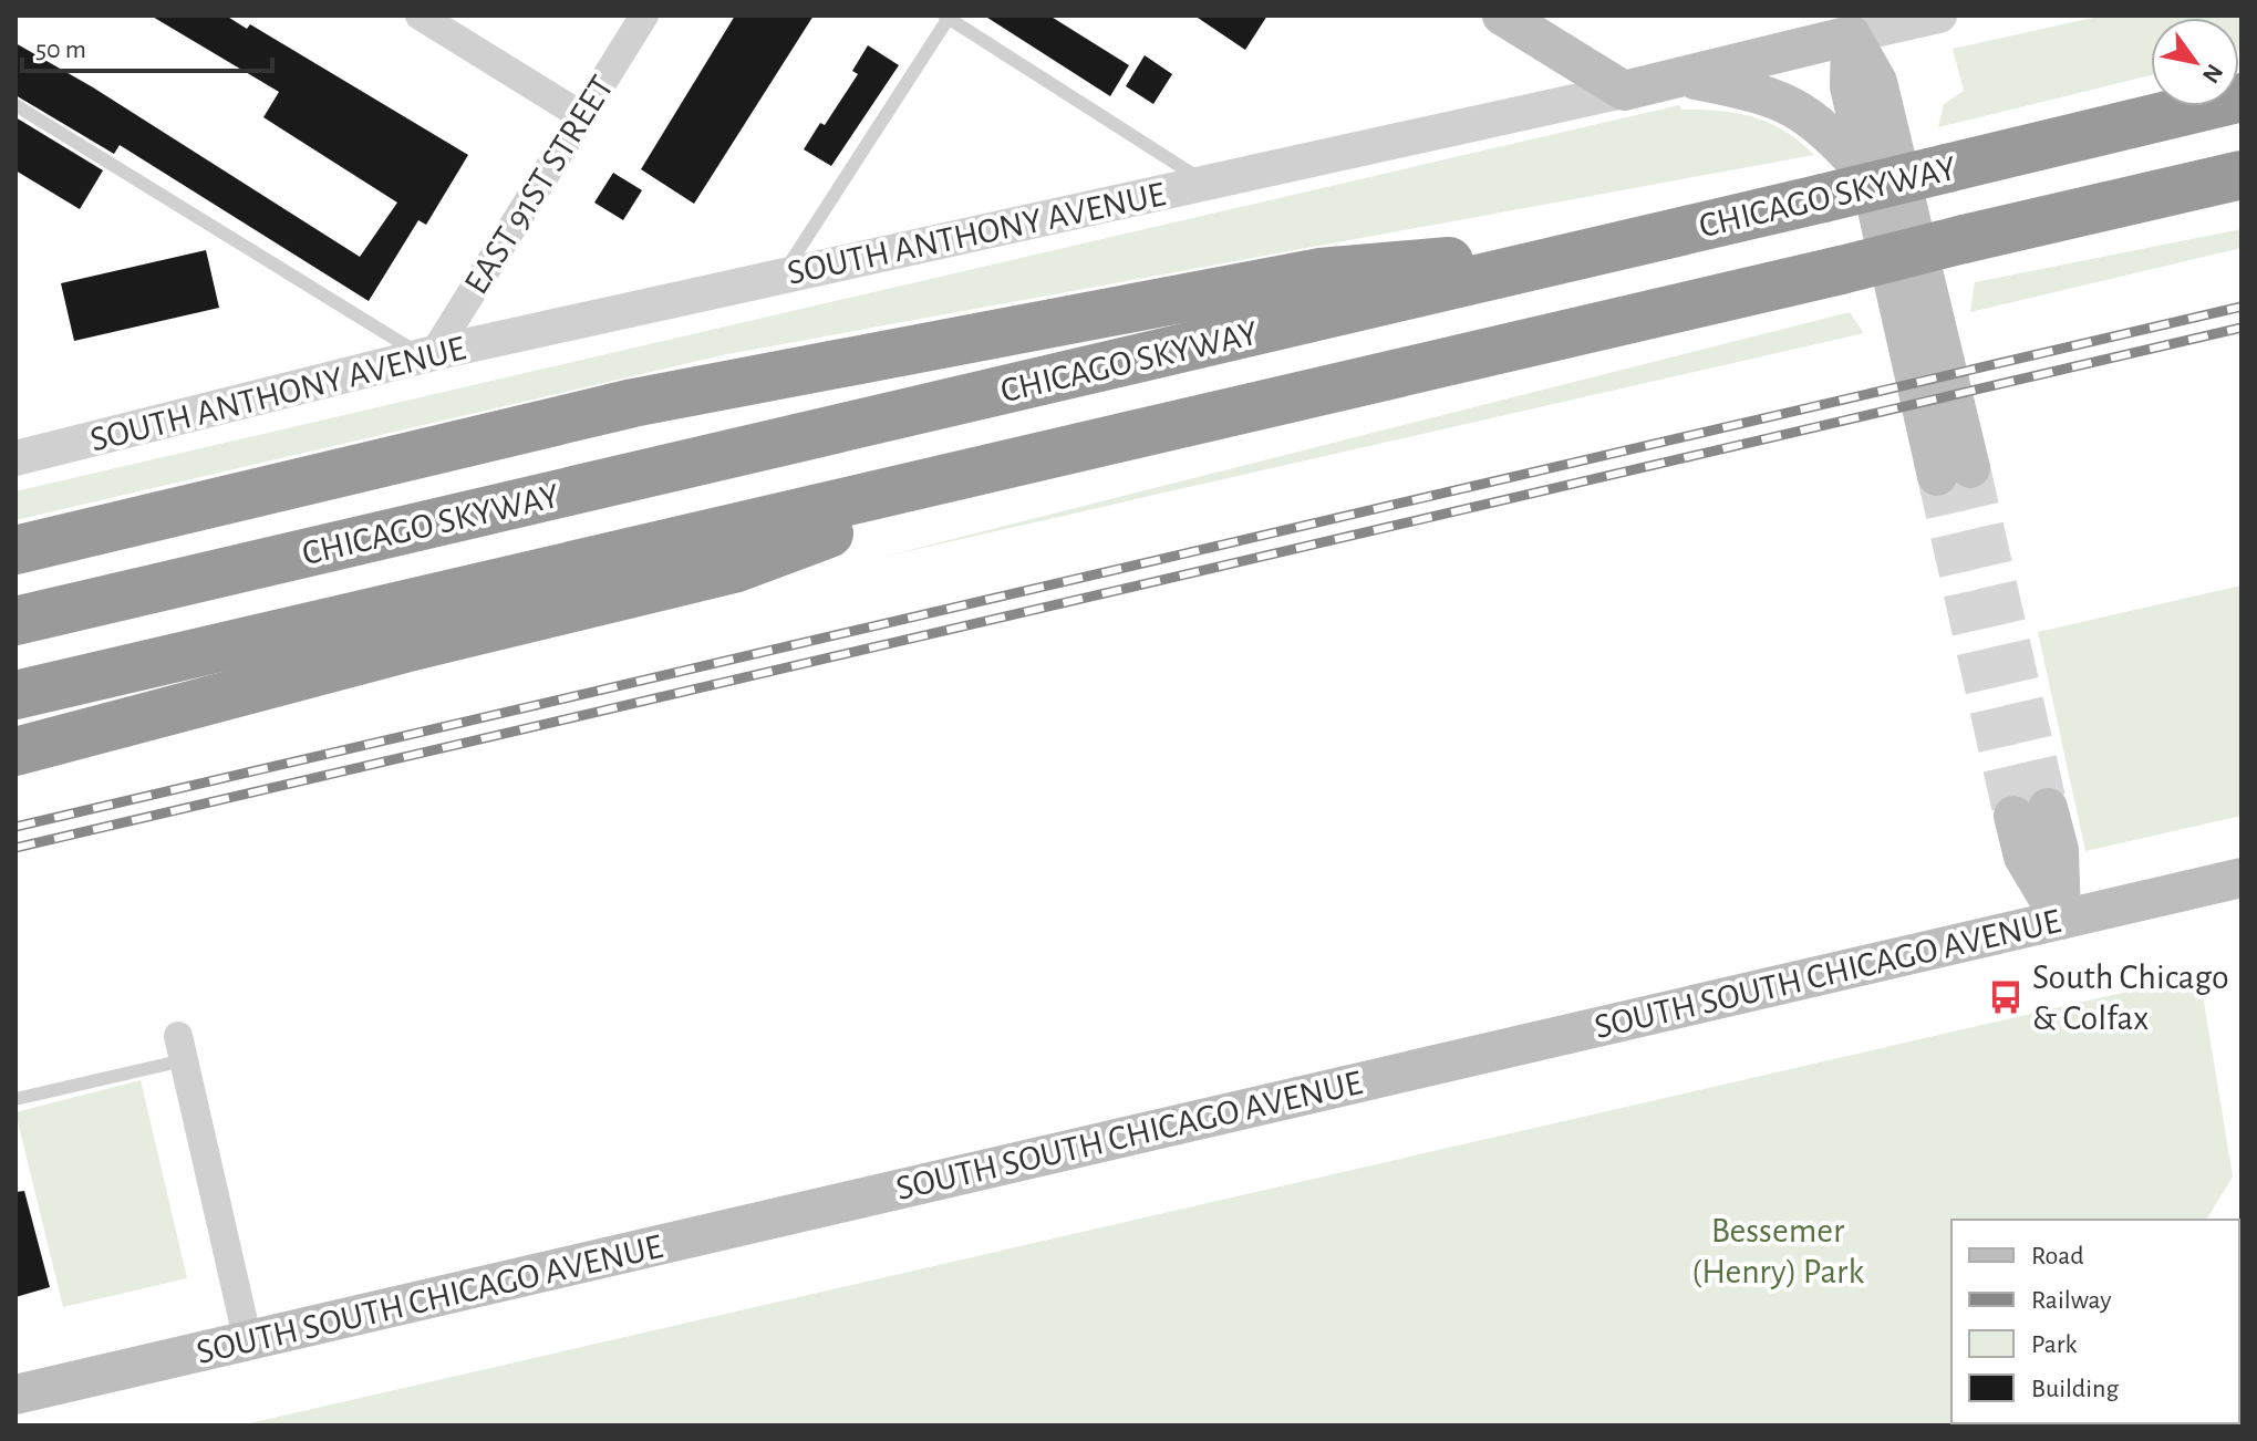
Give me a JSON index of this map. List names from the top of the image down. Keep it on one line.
{"streets":{"highway":["CHICAGO SKYWAY"],"main road":["SOUTH ANTHONY AVENUE","SOUTH SOUTH CHICAGO AVENUE"],"street":["EAST 91ST STREET"]},"crossings":[["EAST 91ST STREET","SOUTH ANTHONY AVENUE"]],"parks":["Bessemer (Henry) Park"],"places":{"bus stop":["South Chicago & Colfax"]},"legend":["Road","Railway","Park","Building"],"scale_bar":"50 m","north":"bottom right"}
